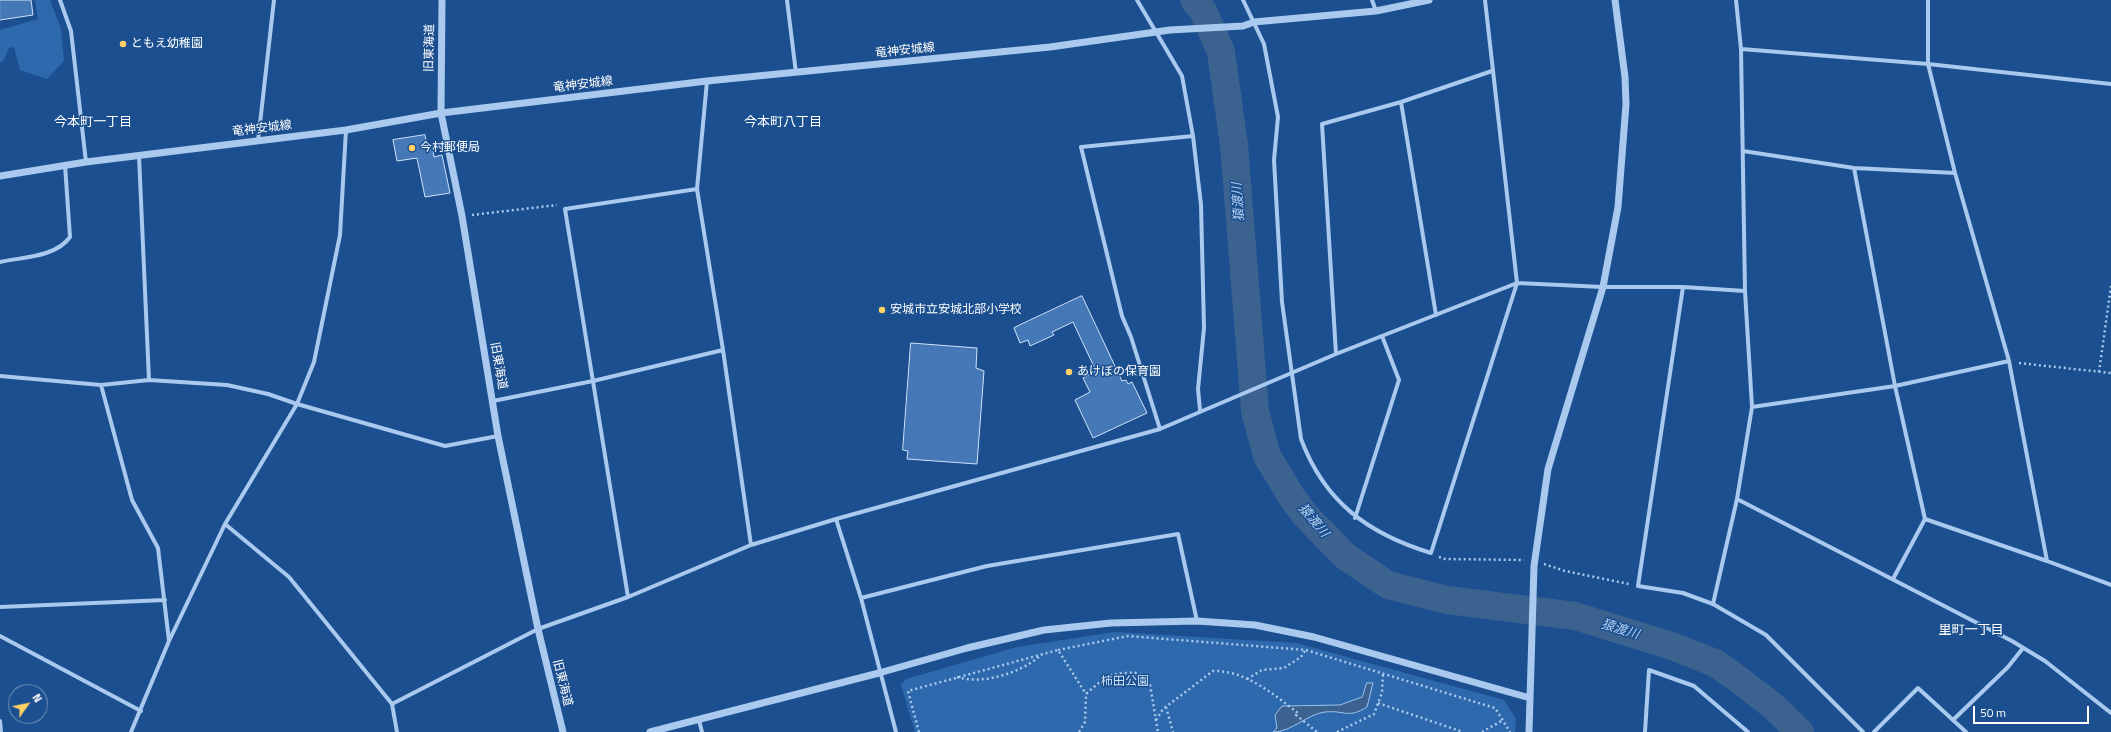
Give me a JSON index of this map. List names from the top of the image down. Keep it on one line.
{"streets":{"street":["旧東海道","竜神安城線"]},"crossings":[["旧東海道","竜神安城線"]],"districts":["今本町一丁目","今本町八丁目","里町一丁目"],"water":["猿渡川"],"parks":["柿田公園"],"places":["ともえ幼稚園","今村郵便局","安城市立安城北部小学校","あけぼの保育園"],"scale_bar":"50 m","north":"top right"}
